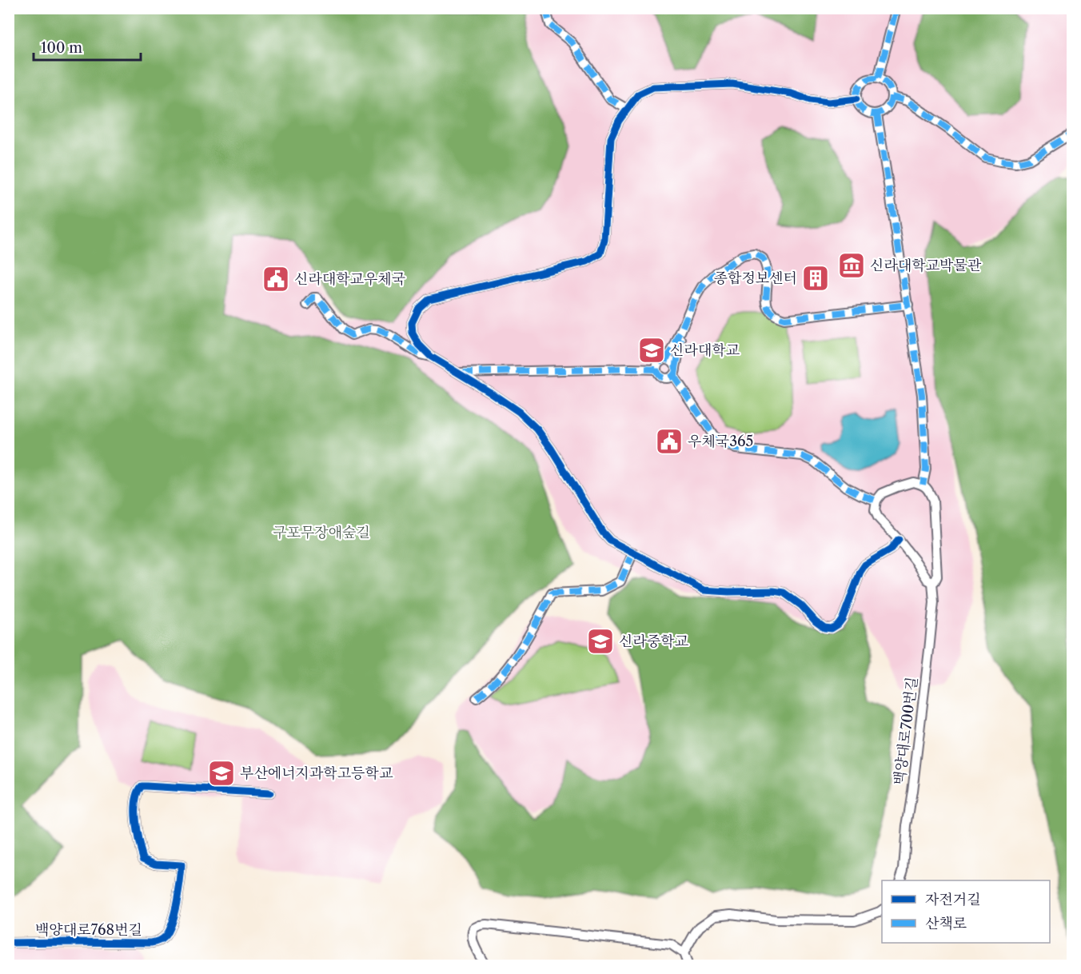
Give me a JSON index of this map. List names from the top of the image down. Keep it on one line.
{"streets":{"street":["백양대로700번길","백양대로768번길"]},"parks":["구포무장애숲길"],"places":{"museum":["신라대학교박물관"],"building":["종합정보센터"],"public building":["신라대학교우체국","우체국365"],"school or university":["신라대학교","신라중학교","부산에너지과학고등학교"]},"legend":["자전거길","산책로"],"scale_bar":"100 m"}
